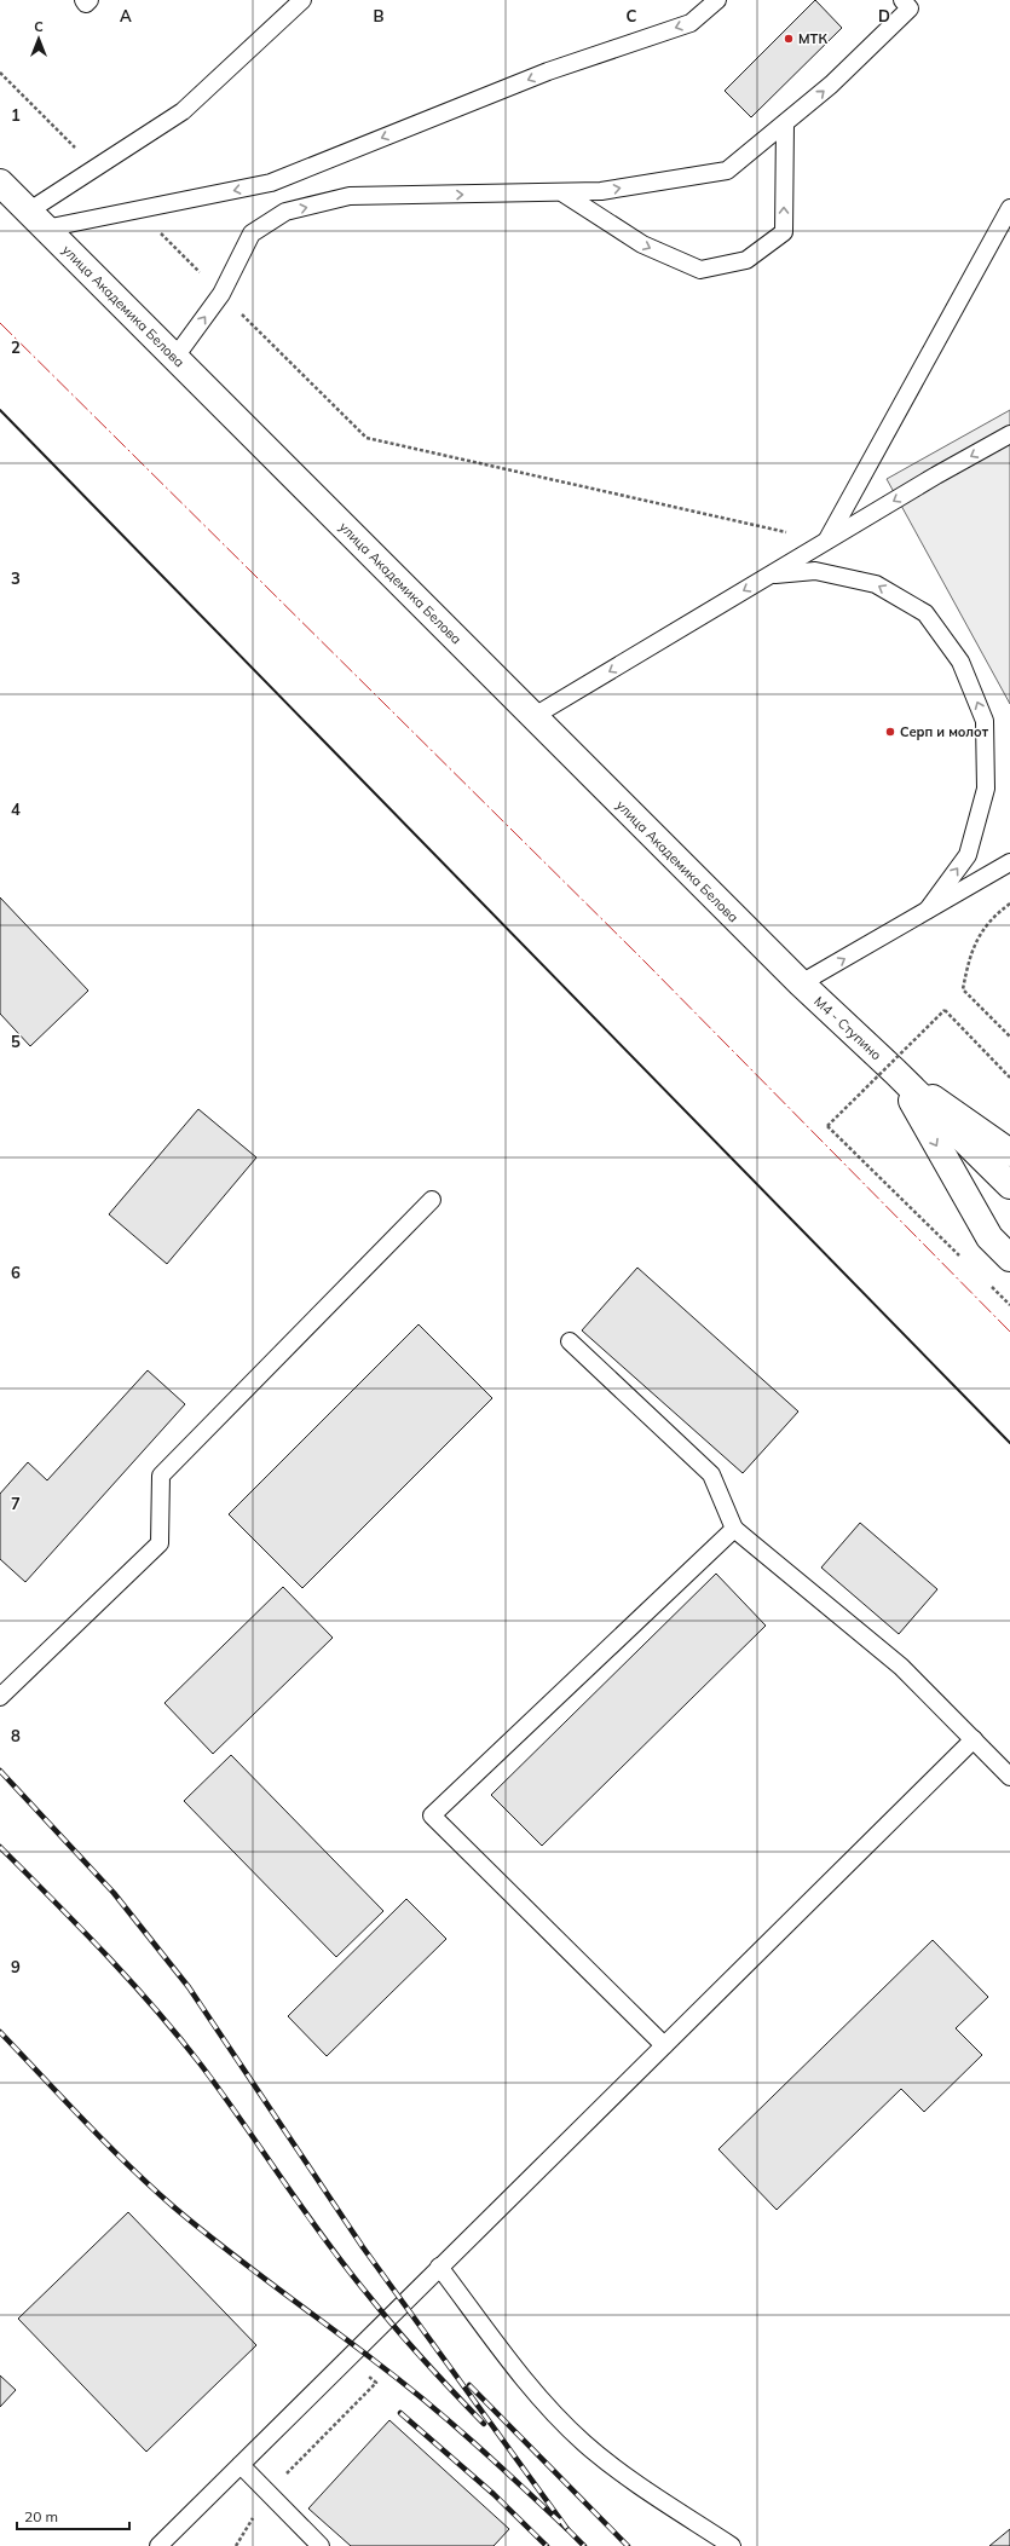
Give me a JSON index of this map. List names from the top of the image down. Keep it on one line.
{"streets":{"main road":["улица Академика Белова","М4 - Ступино"]},"crossings":[["улица Академика Белова","М4 - Ступино"]],"places":["МТК","Серп и молот"],"scale_bar":"20 m","north":"top","grid":{"columns":["A","B","C","D"],"rows":["1","2","3","4","5","6","7","8","9"]}}
